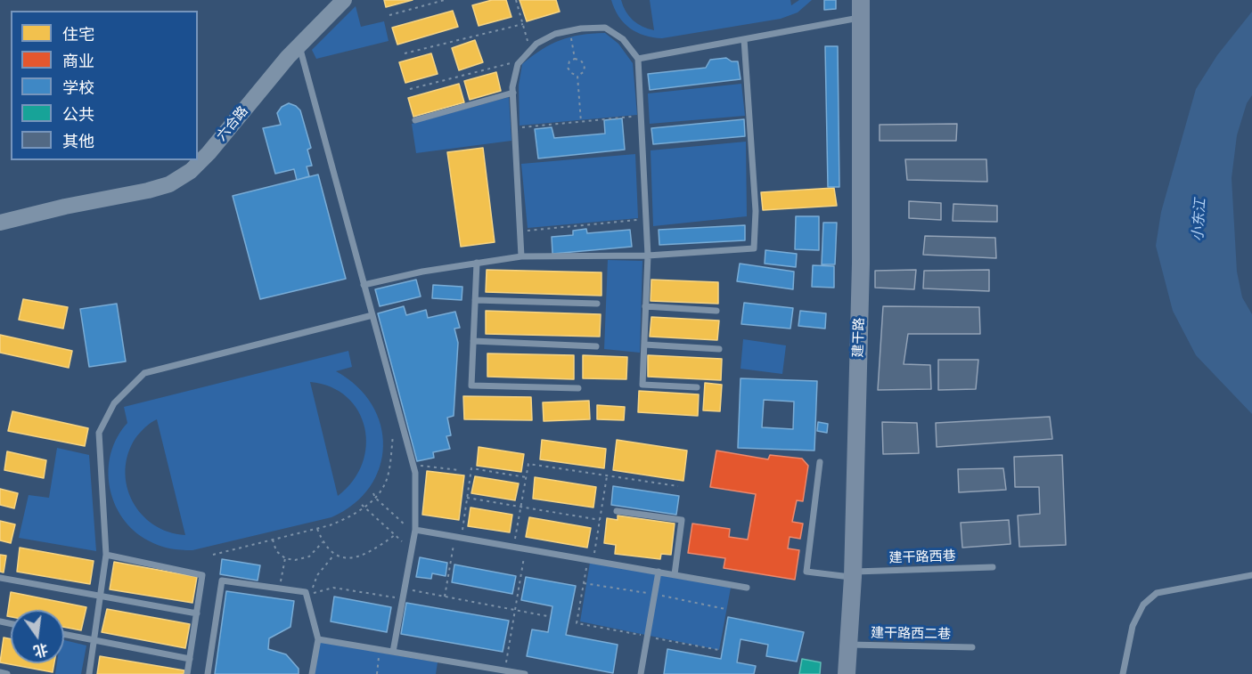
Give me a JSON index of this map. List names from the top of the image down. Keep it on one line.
{"streets":{"main road":["建干路"],"street":["六合路"],"lane":["建干路西巷","建干路西二巷"]},"crossings":[["建干路","建干路西巷"],["建干路","建干路西二巷"]],"water":["小东江"],"legend":["住宅","商业","学校","公共","其他"],"north":"bottom"}
